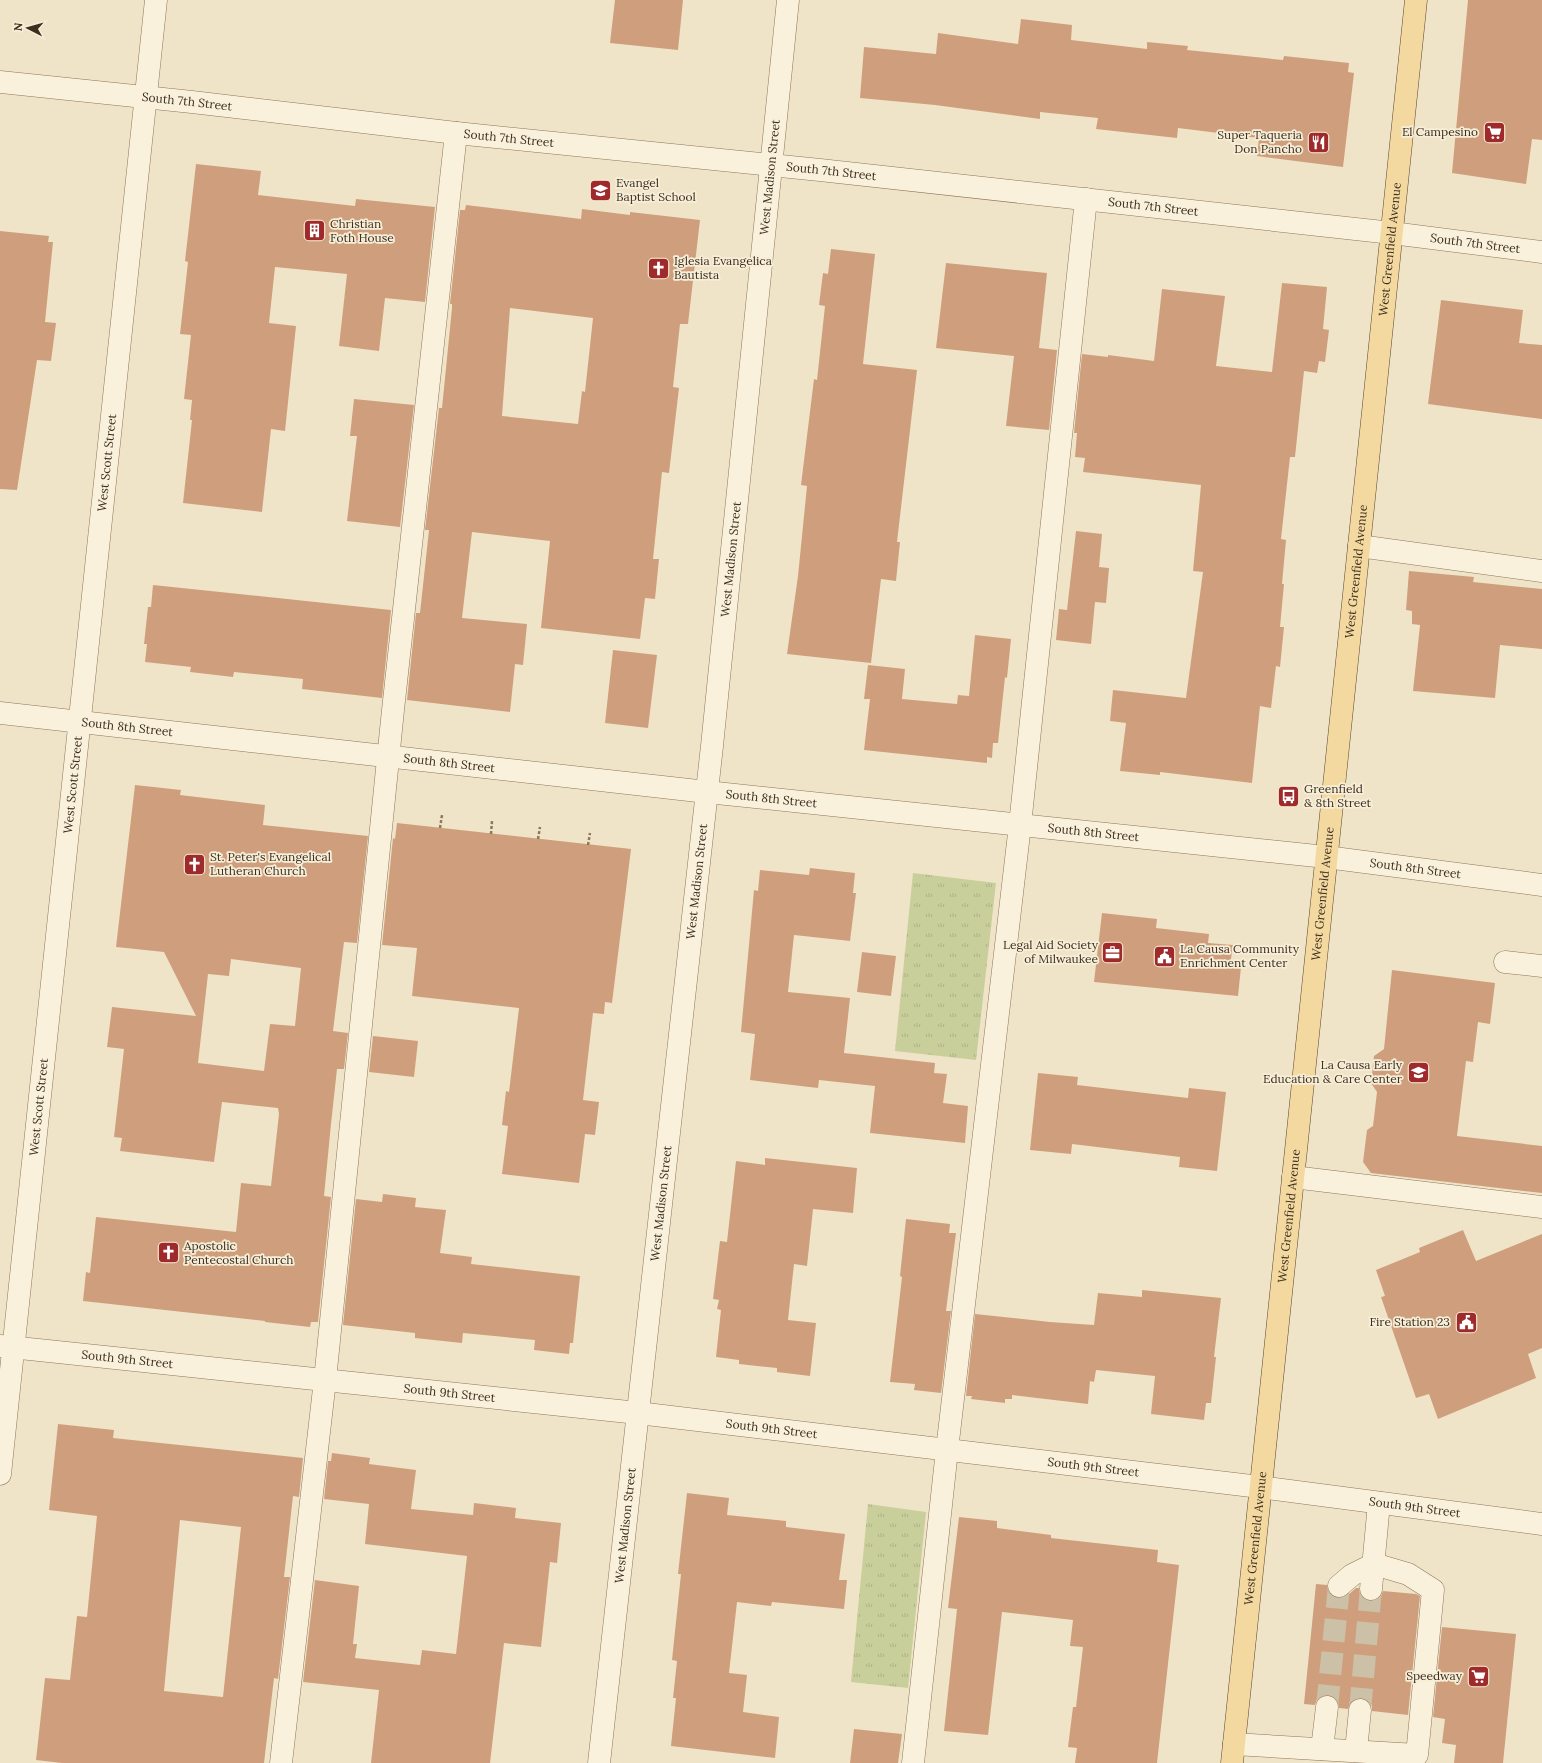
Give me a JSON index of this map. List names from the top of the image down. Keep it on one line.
{"streets":{"main road":["West Greenfield Avenue"],"street":["South 7th Street","West Madison Street","West Scott Street","South 8th Street","South 9th Street"]},"crossings":[["South 7th Street","West Madison Street"],["South 7th Street","West Greenfield Avenue"],["South 7th Street","West Scott Street"],["West Madison Street","South 8th Street"],["West Madison Street","South 9th Street"],["West Greenfield Avenue","South 8th Street"],["West Greenfield Avenue","South 9th Street"],["West Scott Street","South 8th Street"],["West Scott Street","South 9th Street"]],"places":{"supermarket":["El Campesino","Speedway"],"restaurant":["Super Taqueria Don Pancho"],"school or university":["Evangel Baptist School","La Causa Early Education & Care Center"],"building":["Christian Foth House"],"church":["Iglesia Evangelica Bautista","St. Peter's Evangelical Lutheran Church","Apostolic Pentecostal Church"],"bus stop":["Greenfield & 8th Street"],"office":["Legal Aid Society of Milwaukee"],"public building":["La Causa Community Enrichment Center","Fire Station 23"]},"north":"left"}
